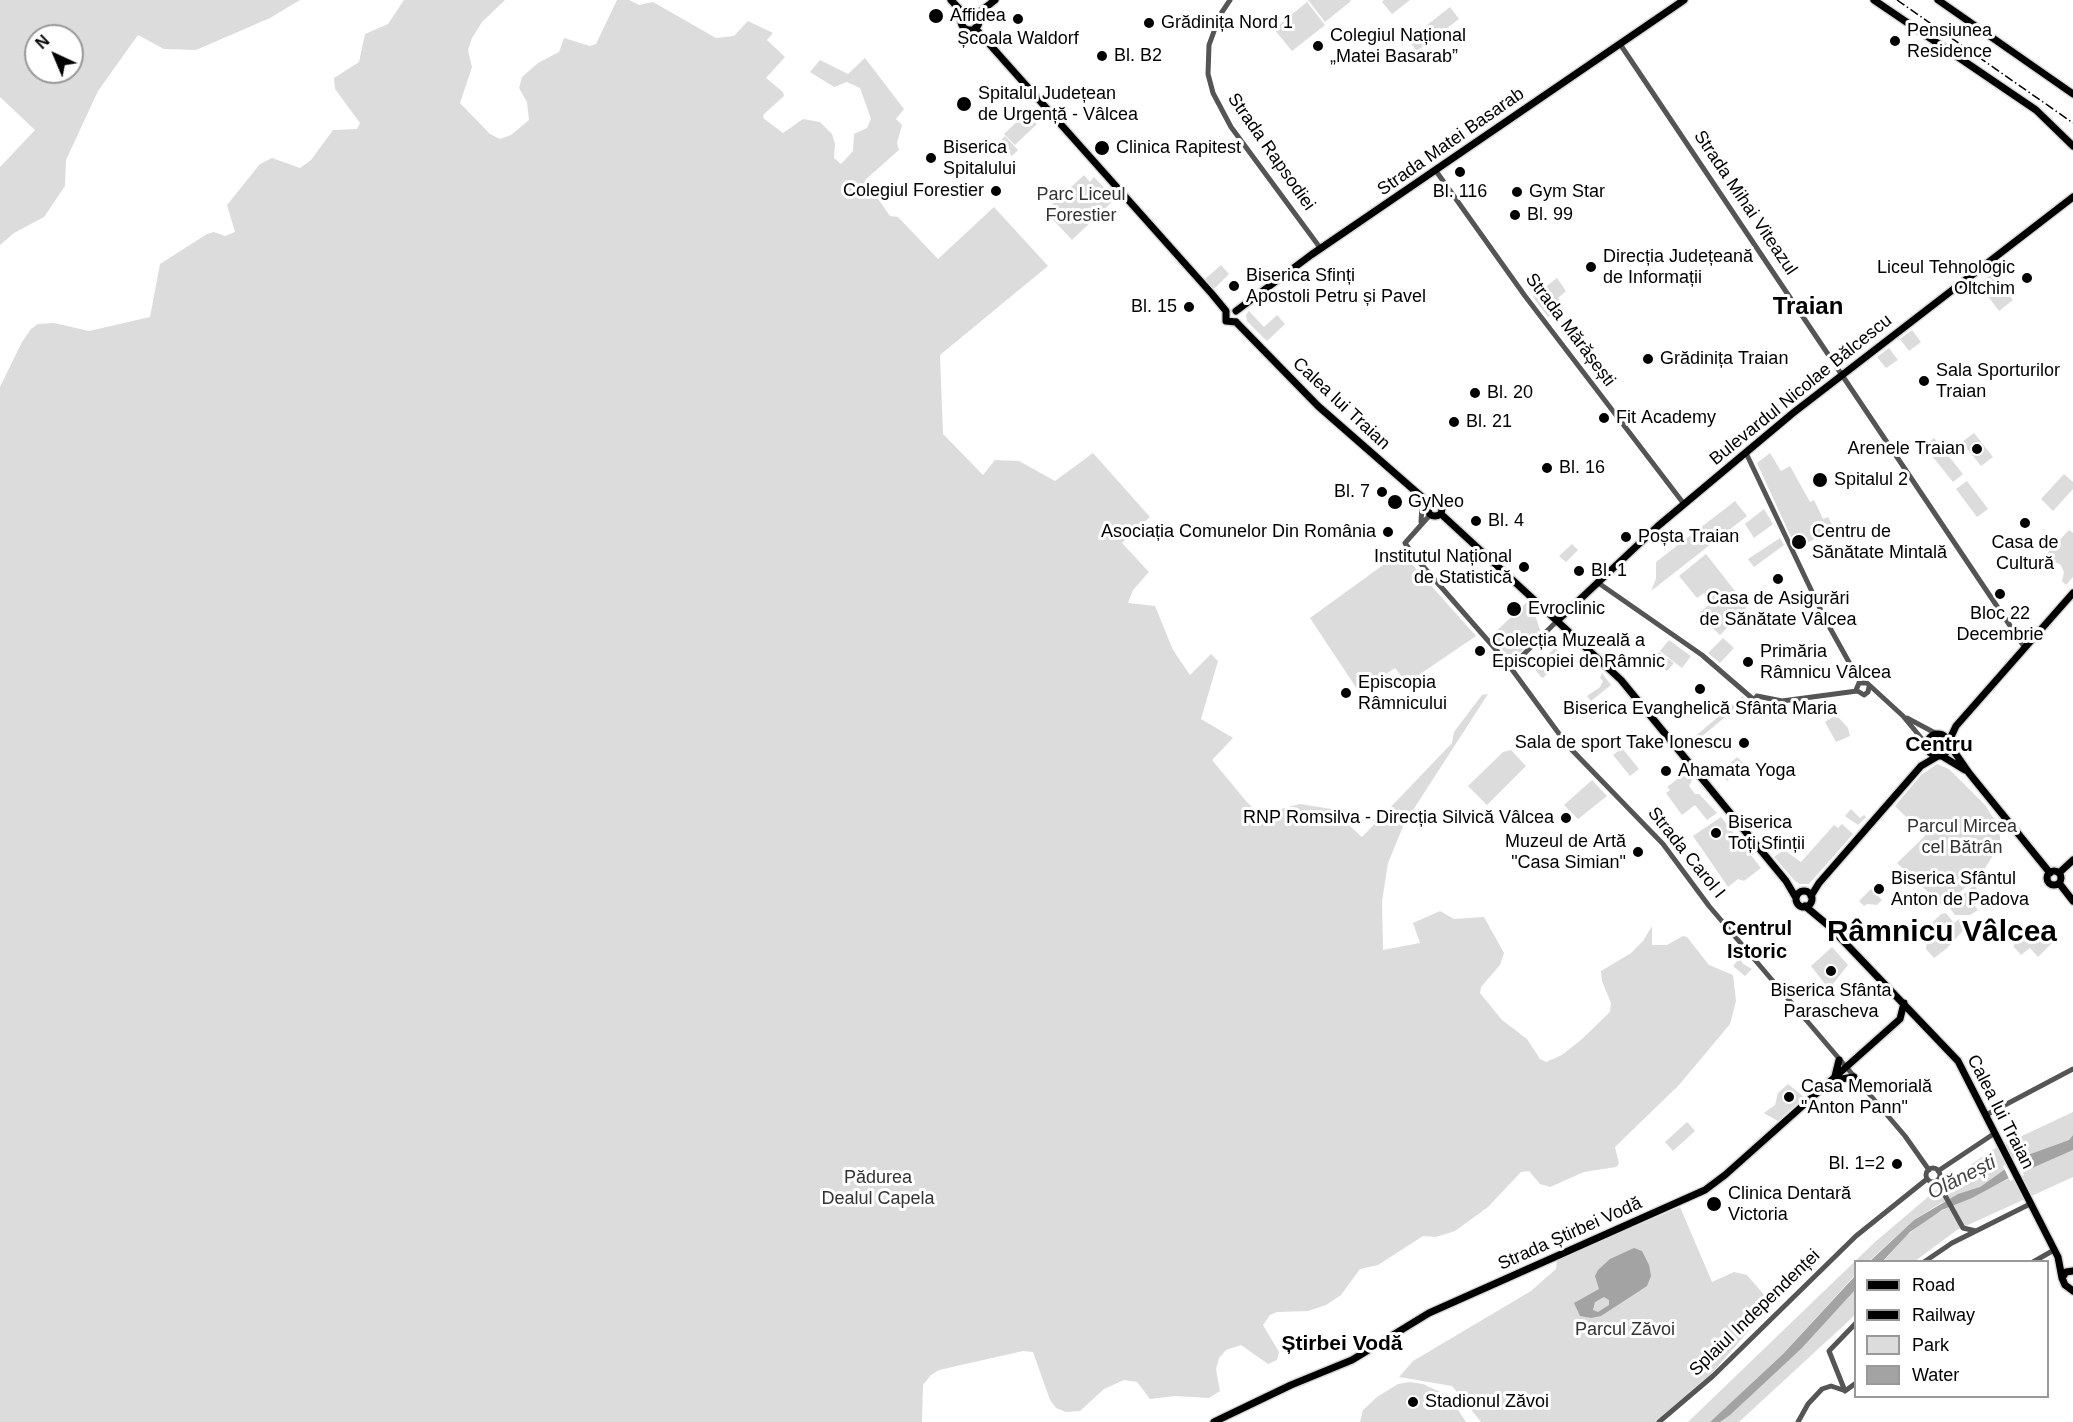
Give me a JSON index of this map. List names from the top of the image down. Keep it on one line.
{"streets":{"main road":["Strada Matei Basarab","Bulevardul Nicolae Bălcescu","Calea lui Traian","Strada Știrbei Vodă"],"street":["Strada Rapsodiei","Strada Mihai Viteazul","Strada Mărășești","Strada Carol I","Splaiul Independenței"]},"crossings":[["Strada Matei Basarab","Strada Rapsodiei"],["Strada Matei Basarab","Strada Mihai Viteazul"],["Strada Matei Basarab","Strada Mărășești"],["Strada Mihai Viteazul","Bulevardul Nicolae Bălcescu"],["Strada Mărășești","Bulevardul Nicolae Bălcescu"],["Bulevardul Nicolae Bălcescu","Calea lui Traian"],["Strada Carol I","Strada Știrbei Vodă"]],"districts":["Traian","Centru","Centrul Istoric","Râmnicu Vâlcea","Știrbei Vodă"],"water":["Olănești"],"parks":["Parc Liceul Forestier","Parcul Mircea cel Bătrân","Pădurea Dealul Capela","Parcul Zăvoi"],"places":["Affidea","Școala Waldorf","Grădinița Nord 1","Pensiunea Residence","Colegiul Național „Matei Basarab”","Bl. B2","Spitalul Județean de Urgență - Vâlcea","Clinica Rapitest","Biserica Spitalului","Bl. 116","Colegiul Forestier","Gym Star","Bl. 99","Direcția Județeană de Informații","Liceul Tehnologic Oltchim","Biserica Sfinți Apostoli Petru și Pavel","Bl. 15","Grădinița Traian","Sala Sporturilor Traian","Bl. 20","Fit Academy","Bl. 21","Arenele Traian","Bl. 16","Spitalul 2","Bl. 7","GyNeo","Bl. 4","Casa de Cultură","Asociația Comunelor Din România","Poșta Traian","Centru de Sănătate Mintală","Institutul Național de Statistică","Bl. 1","Casa de Asigurări de Sănătate Vâlcea","Bloc 22 Decembrie","Evroclinic","Colecția Muzeală a Episcopiei de Râmnic","Primăria Râmnicu Vâlcea","Biserica Evanghelică Sfânta Maria","Episcopia Râmnicului","Sala de sport Take Ionescu","Ahamata Yoga","RNP Romsilva - Direcția Silvică Vâlcea","Biserica Toți Sfinții","Muzeul de Artă \"Casa Simian\"","Biserica Sfântul Anton de Padova","Biserica Sfânta Parascheva","Casa Memorială \"Anton Pann\"","Bl. 1=2","Clinica Dentară Victoria","Stadionul Zăvoi"],"legend":["Road","Railway","Park","Water"],"north":"top left"}
